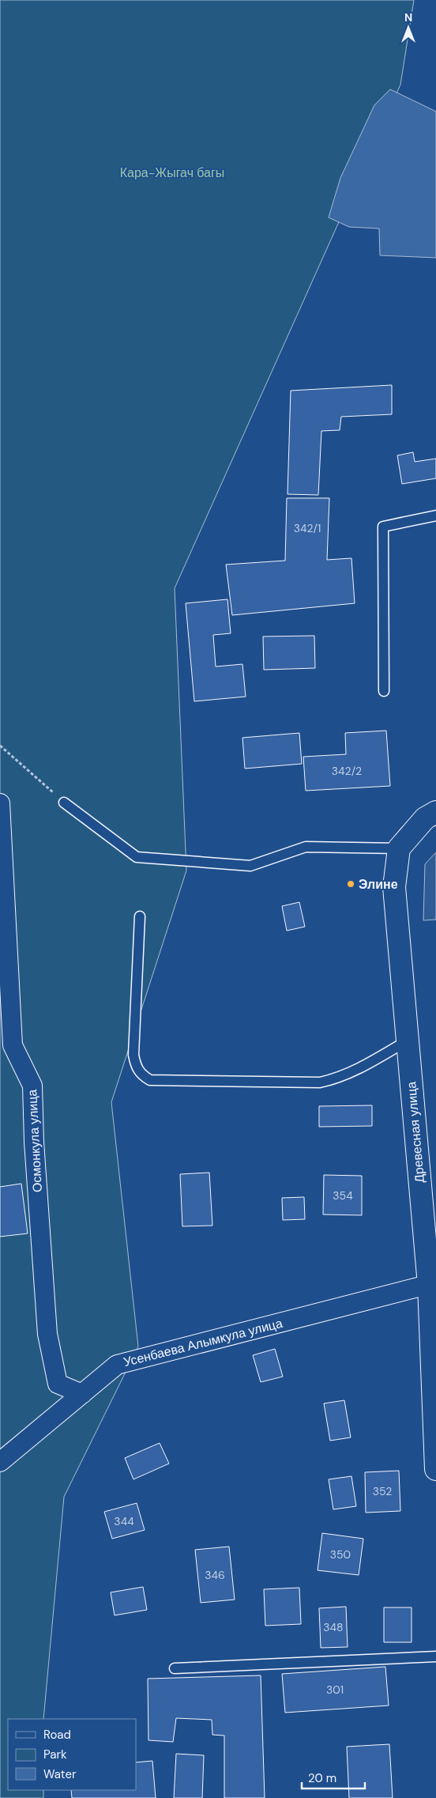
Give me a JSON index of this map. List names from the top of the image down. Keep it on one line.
{"streets":{"street":["Древесная улица","Осмонкула улица","Усенбаева Алымкула улица"]},"crossings":[["Древесная улица","Усенбаева Алымкула улица"],["Осмонкула улица","Усенбаева Алымкула улица"]],"parks":["Кара-Жыгач багы"],"places":["Элине"],"house_numbers":["342/1","342/2","354","352","344","350","346","348","301"],"legend":["Road","Park","Water"],"scale_bar":"20 m","north":"top"}
